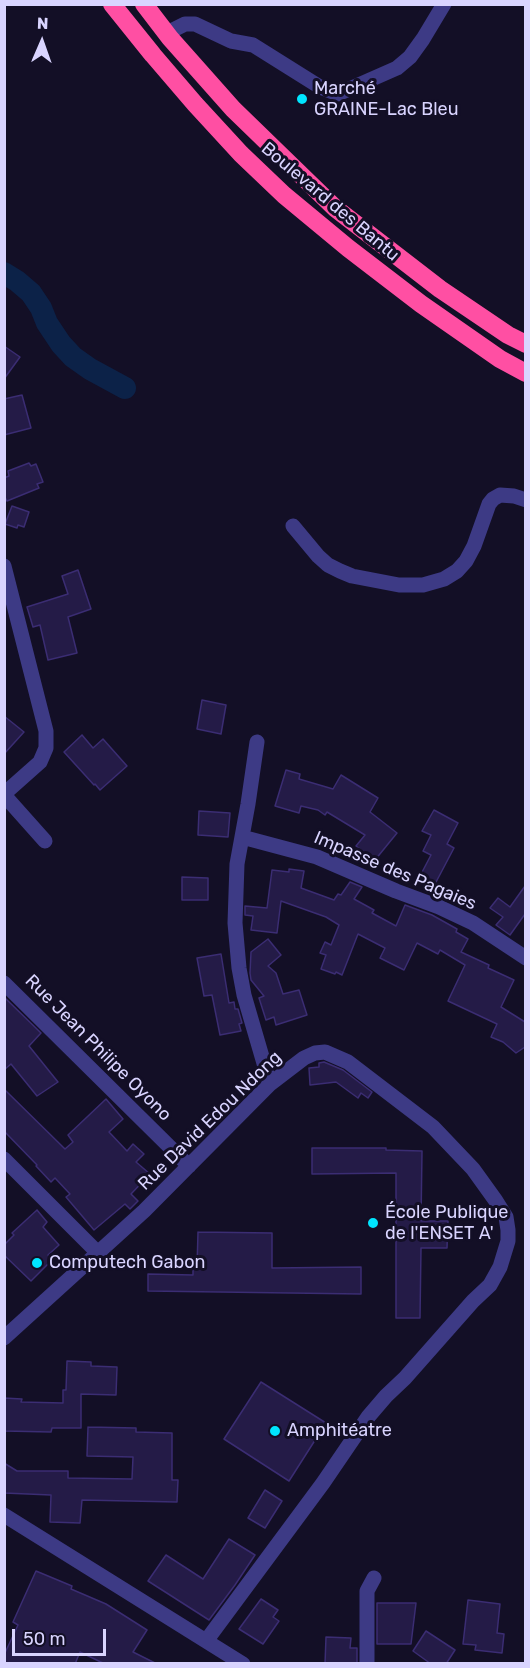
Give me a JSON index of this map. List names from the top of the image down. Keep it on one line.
{"streets":{"highway":["Boulevard des Bantu"],"street":["Impasse des Pagaies","Rue Jean Philipe Oyono","Rue David Edou Ndong"]},"crossings":[["Rue Jean Philipe Oyono","Rue David Edou Ndong"]],"places":["Marché GRAINE-Lac Bleu","École Publique de l'ENSET A'","Computech Gabon","Amphitéatre"],"scale_bar":"50 m","north":"top"}
